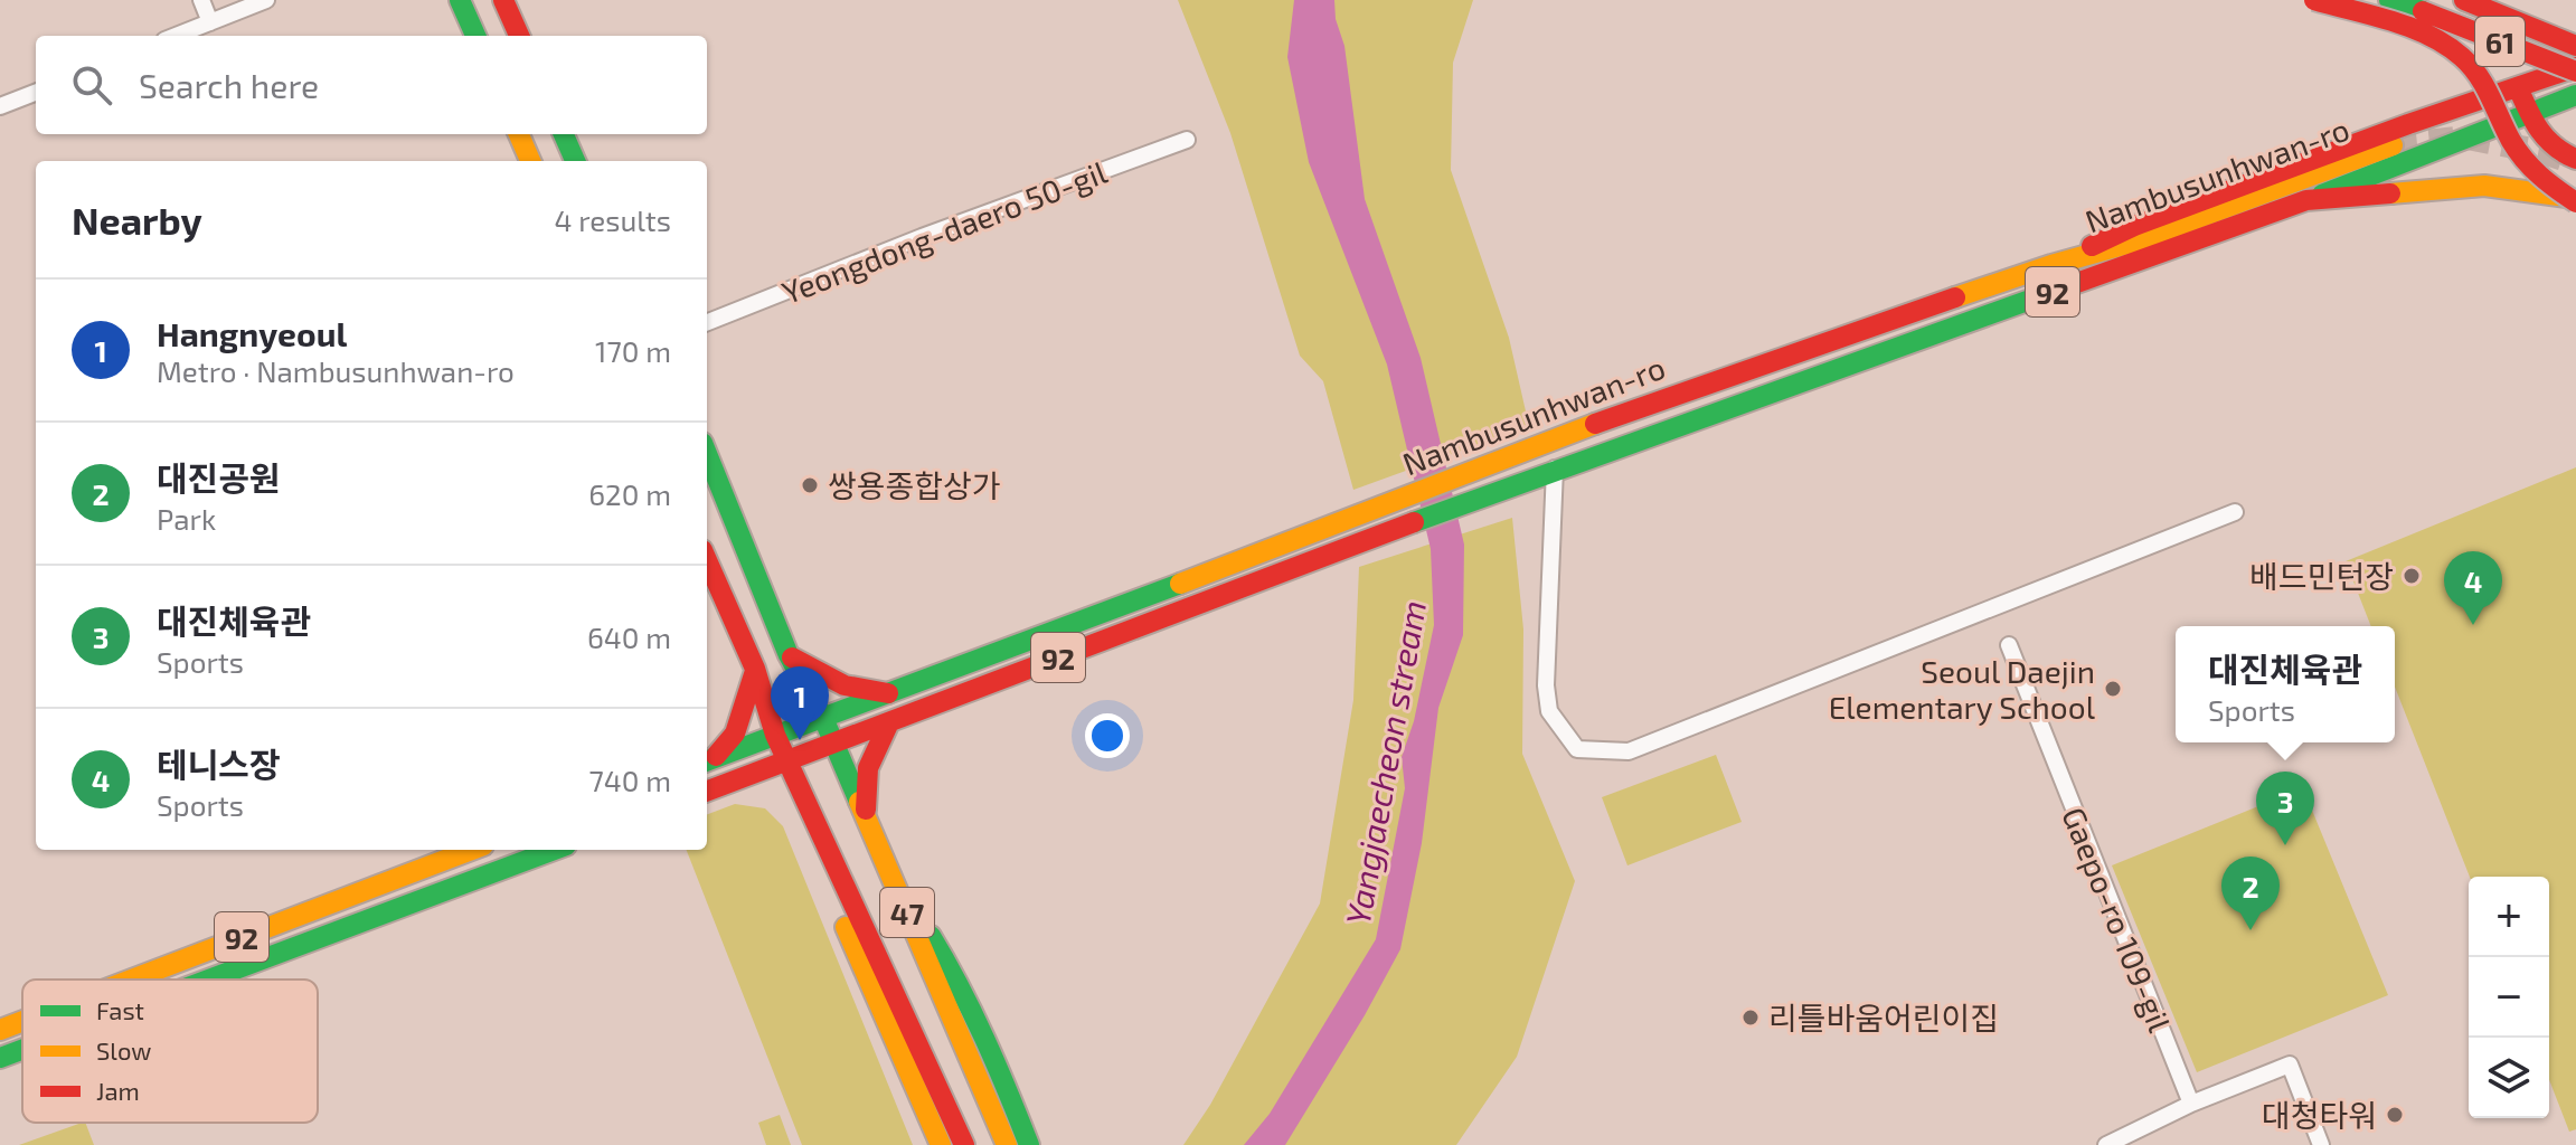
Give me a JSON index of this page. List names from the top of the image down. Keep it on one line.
{"streets":{"main road":["61","Nambusunhwan-ro","92","47"],"street":["Yeongdong-daero 50-gil","Gaepo-ro 109-gil"]},"crossings":[["Nambusunhwan-ro","47"]],"water":["Yangjaecheon stream"],"places":["쌍용종합상가","배드민턴장","Seoul Daejin Elementary School","리틀바움어린이집","대청타워"],"legend":["Fast","Slow","Jam"],"page":{"search":"Search here","heading":["Nearby","4 results"],"list":[{"mark":"1","name":"Hangnyeoul","note":"Metro · Nambusunhwan-ro","value":"170 m"},{"mark":"2","name":"대진공원","note":"Park","value":"620 m"},{"mark":"3","name":"대진체육관","note":"Sports","value":"640 m"},{"mark":"4","name":"테니스장","note":"Sports","value":"740 m"}],"pins":["4","1","3","2"],"popup":["대진체육관","Sports"],"map_buttons":["+","−"]}}
